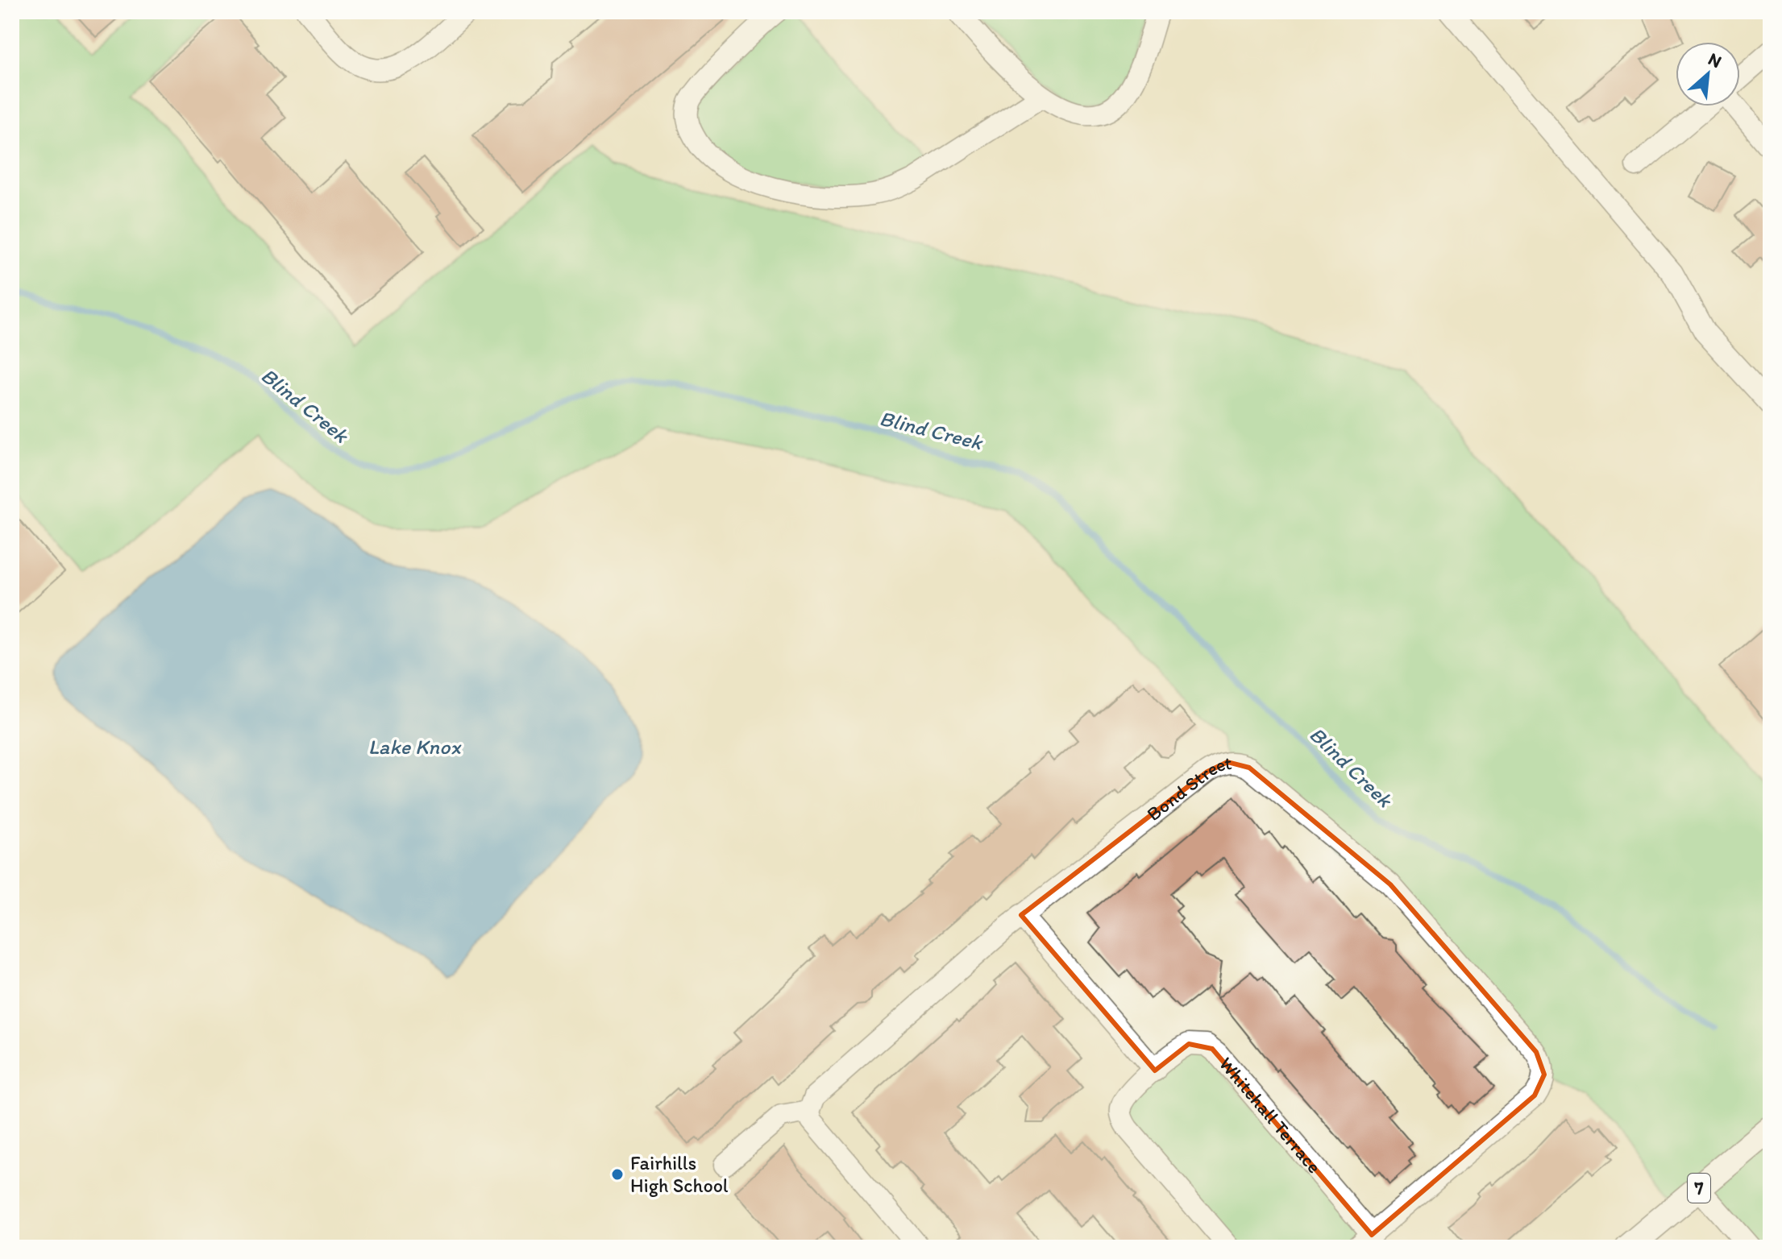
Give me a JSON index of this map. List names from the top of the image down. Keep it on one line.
{"streets":{"main road":["7"],"street":["Bond Street","Whitehall Terrace"]},"crossings":[["Bond Street","Whitehall Terrace"]],"water":["Blind Creek","Lake Knox"],"places":["Fairhills High School"],"north":"top right"}
